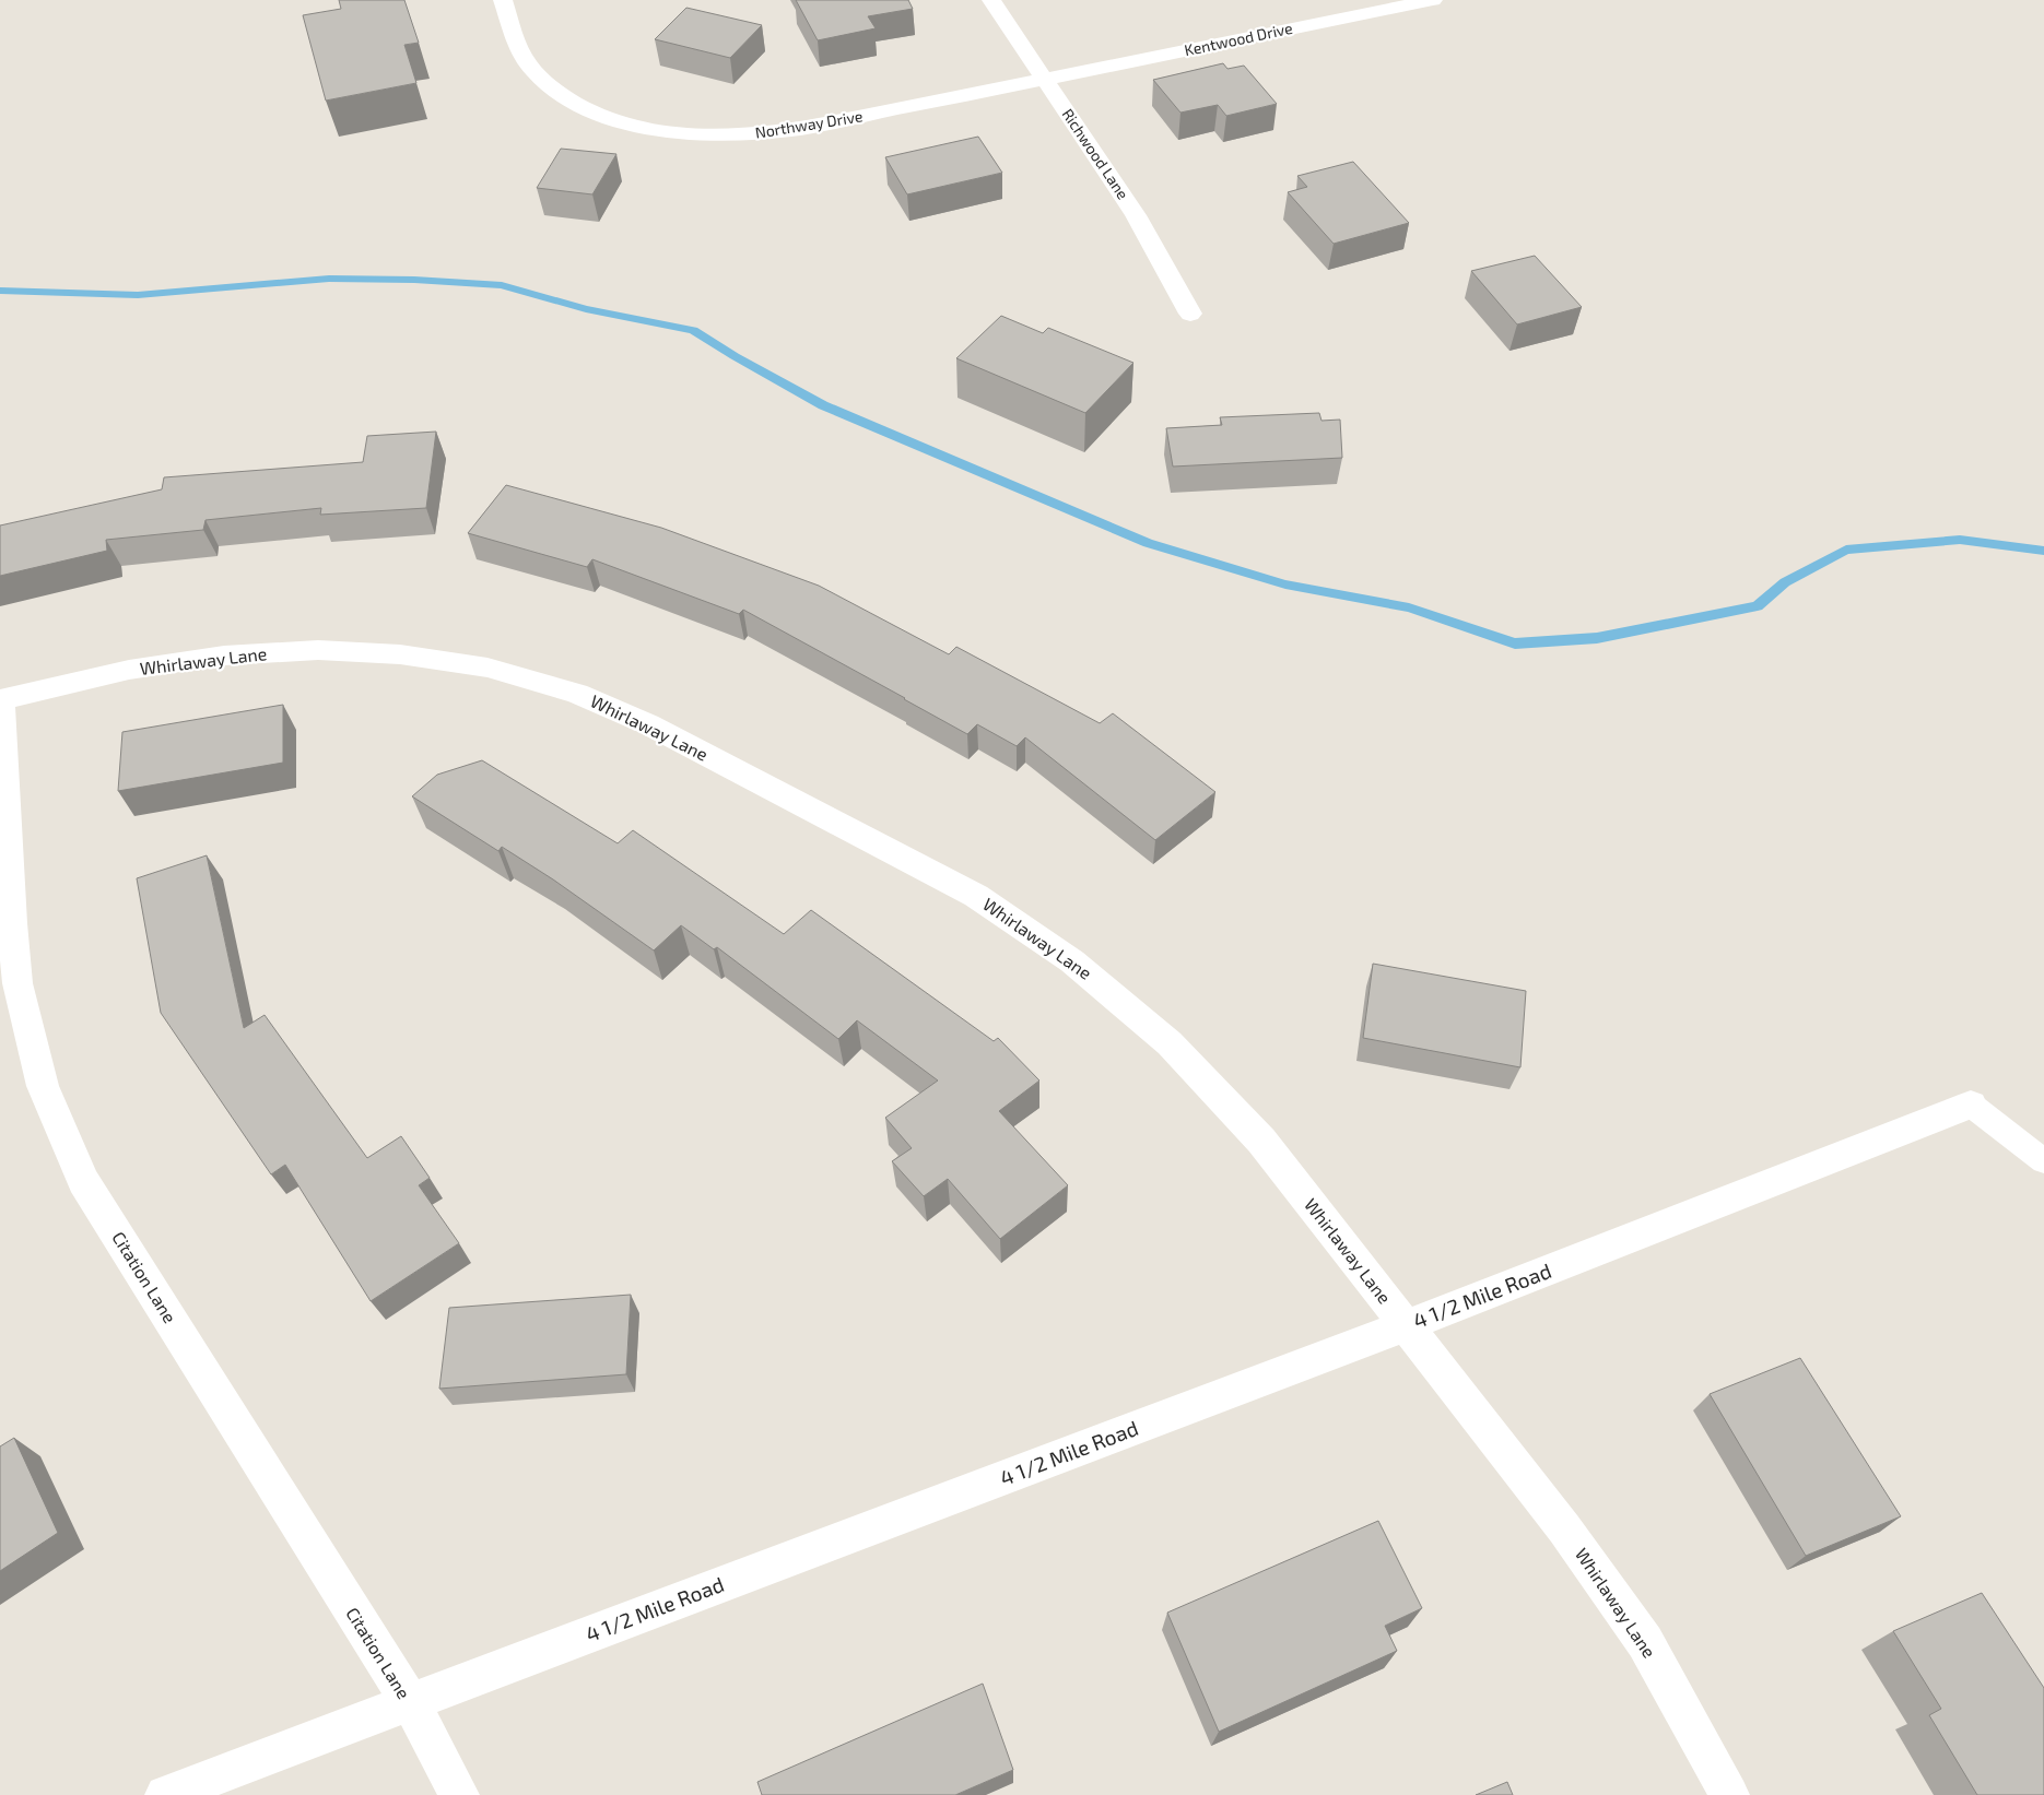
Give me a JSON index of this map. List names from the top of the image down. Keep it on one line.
{"streets":{"street":["Kentwood Drive","Northway Drive","Richwood Lane","Whirlaway Lane","Citation Lane","4 1/2 Mile Road"]},"crossings":[["Kentwood Drive","Northway Drive"],["Kentwood Drive","Richwood Lane"],["Northway Drive","Richwood Lane"],["Whirlaway Lane","Citation Lane"],["Whirlaway Lane","4 1/2 Mile Road"],["Citation Lane","4 1/2 Mile Road"]]}
